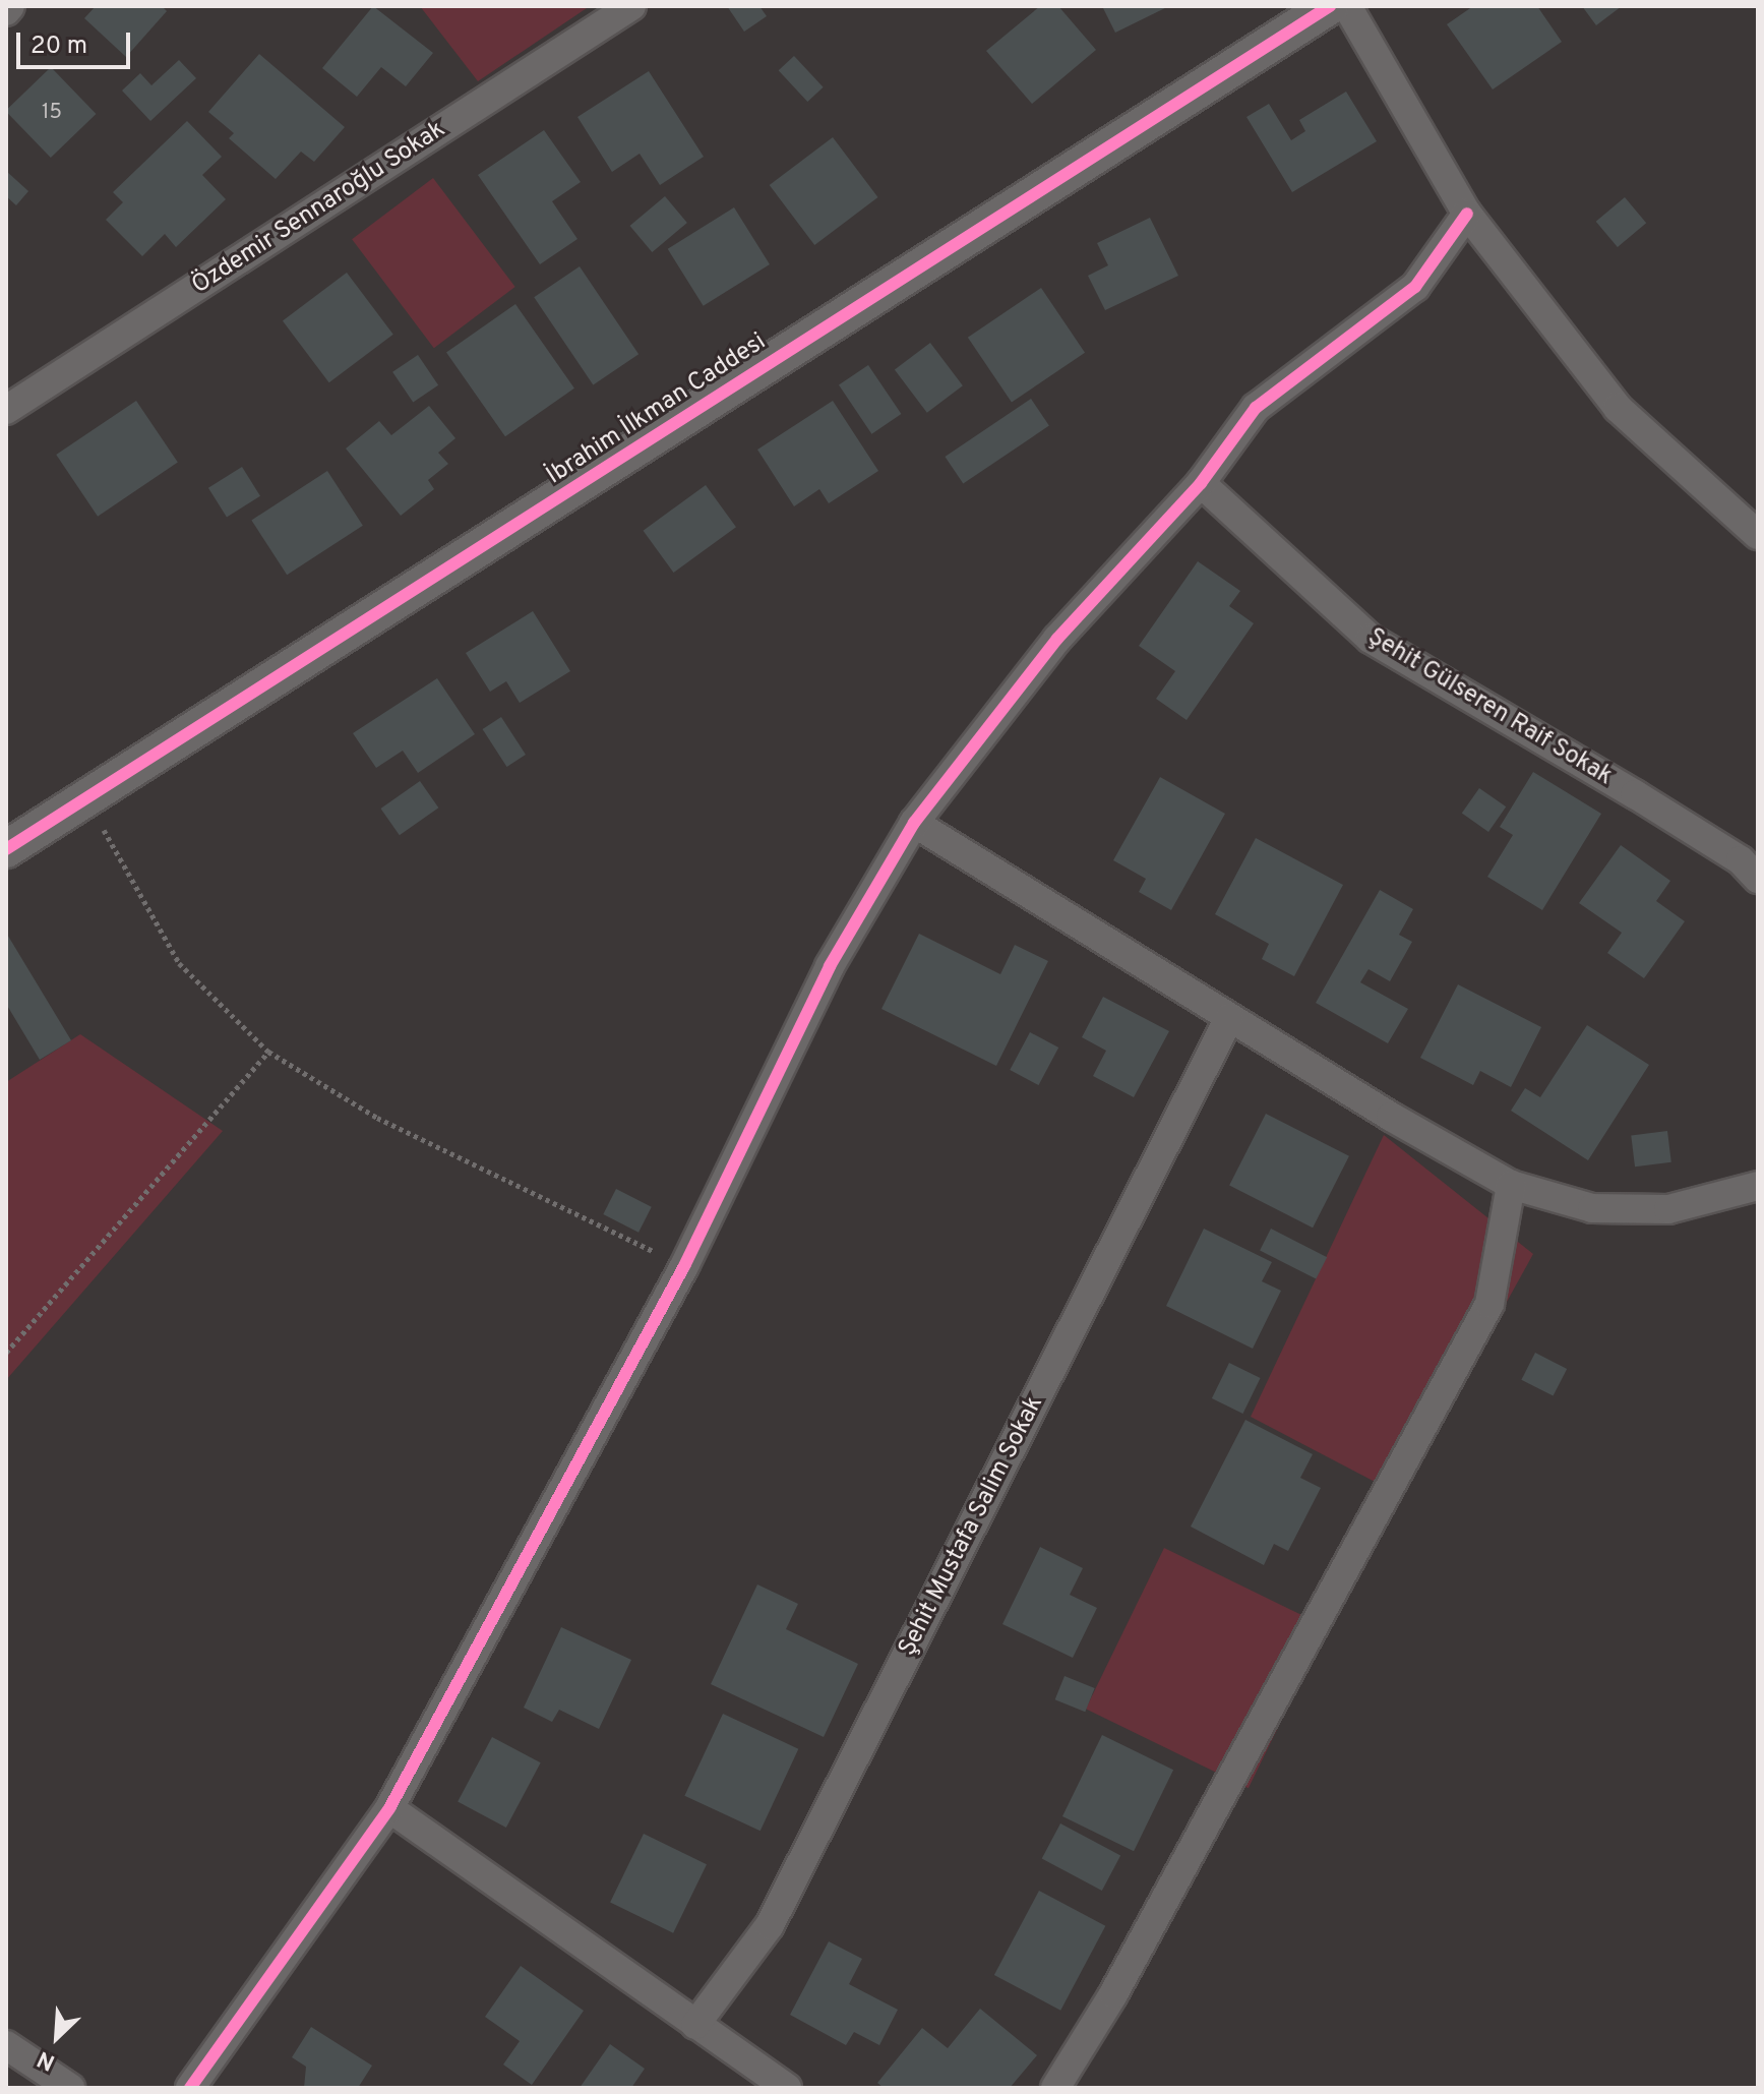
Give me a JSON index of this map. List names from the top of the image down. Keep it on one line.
{"streets":{"street":["Özdemir Sennaroğlu Sokak","İbrahim İlkman Caddesi","Şehit Gülseren Raif Sokak","Şehit Mustafa Salim Sokak"]},"house_numbers":["15"],"scale_bar":"20 m","north":"bottom left"}
